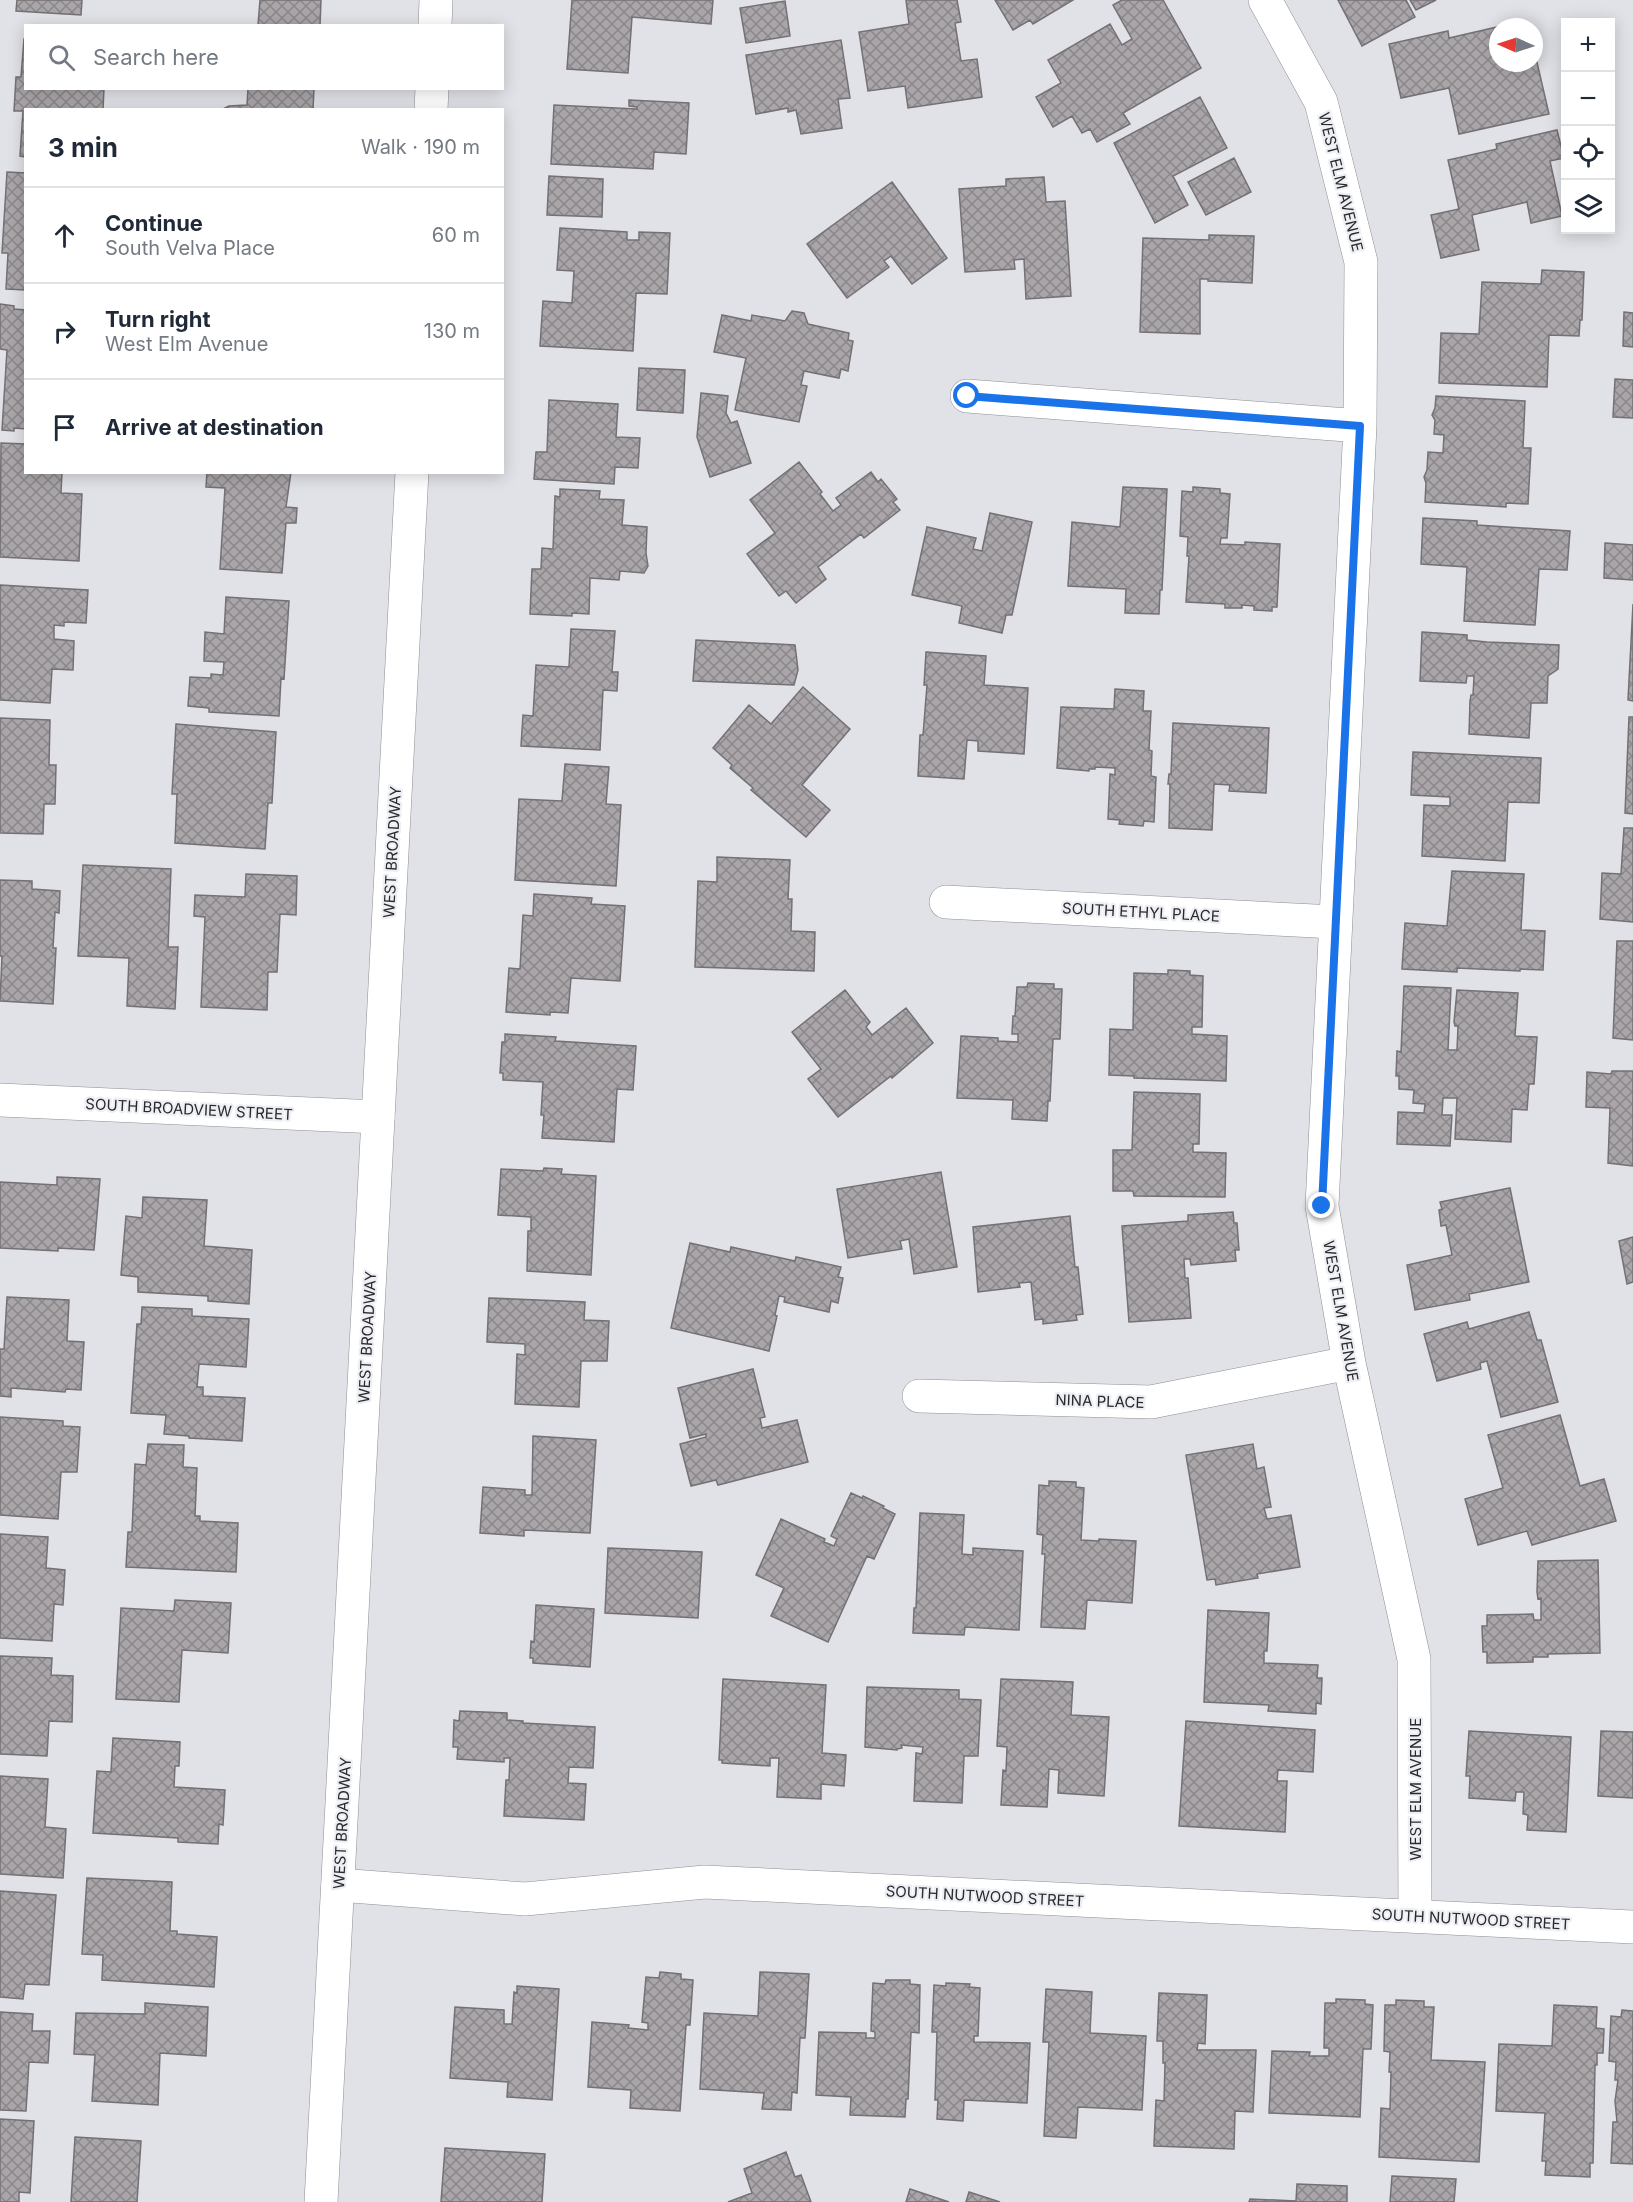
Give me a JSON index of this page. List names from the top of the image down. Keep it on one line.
{"streets":{"street":["WEST ELM AVENUE","WEST BROADWAY","SOUTH ETHYL PLACE","SOUTH BROADVIEW STREET","NINA PLACE","SOUTH NUTWOOD STREET"]},"crossings":[["WEST ELM AVENUE","SOUTH ETHYL PLACE"],["WEST ELM AVENUE","NINA PLACE"],["WEST ELM AVENUE","SOUTH NUTWOOD STREET"],["WEST BROADWAY","SOUTH BROADVIEW STREET"],["WEST BROADWAY","SOUTH NUTWOOD STREET"]],"north":"left","page":{"map_buttons":["+","−"],"search":"Search here","heading":["3 min","Walk · 190 m"],"list":[["Continue","South Velva Place","60 m"],["Turn right","West Elm Avenue","130 m"],"Arrive at destination"]}}
